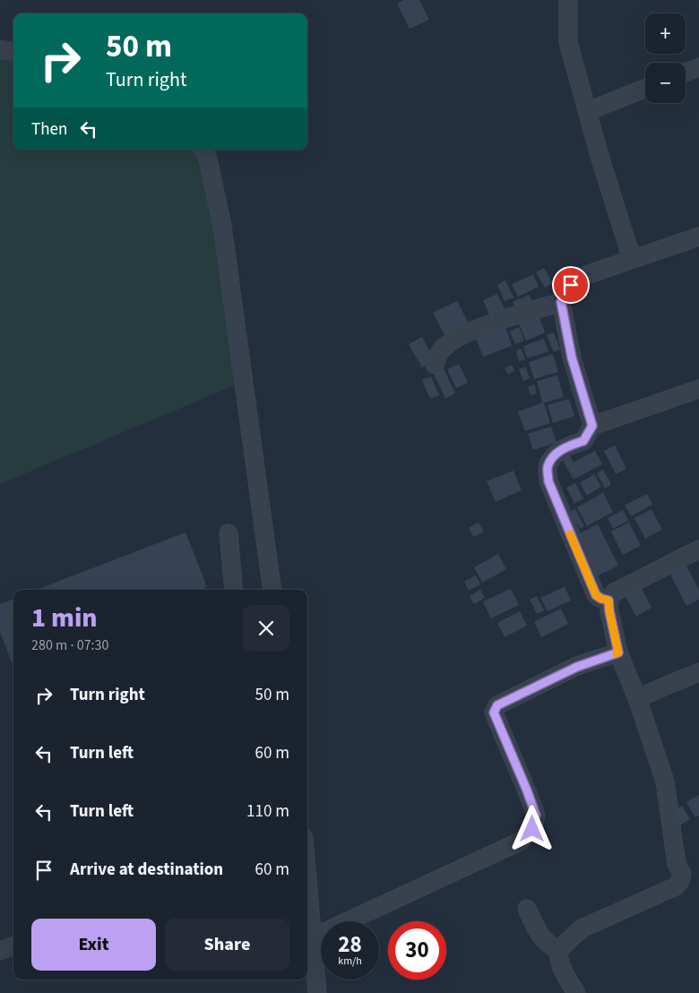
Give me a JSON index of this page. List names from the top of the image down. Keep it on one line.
{"page":{"map_buttons":["+","−"],"turn":["50 m","Turn right"],"then":"Then","heading":["1 min","280 m · 07:30"],"list":[{"name":"Turn right","value":"50 m"},{"name":"Turn left","value":"60 m"},{"name":"Turn left","value":"110 m"},{"name":"Arrive at destination","value":"60 m"}],"buttons":["Exit","Share"],"speed":"28 km/h","limit":"30"}}
